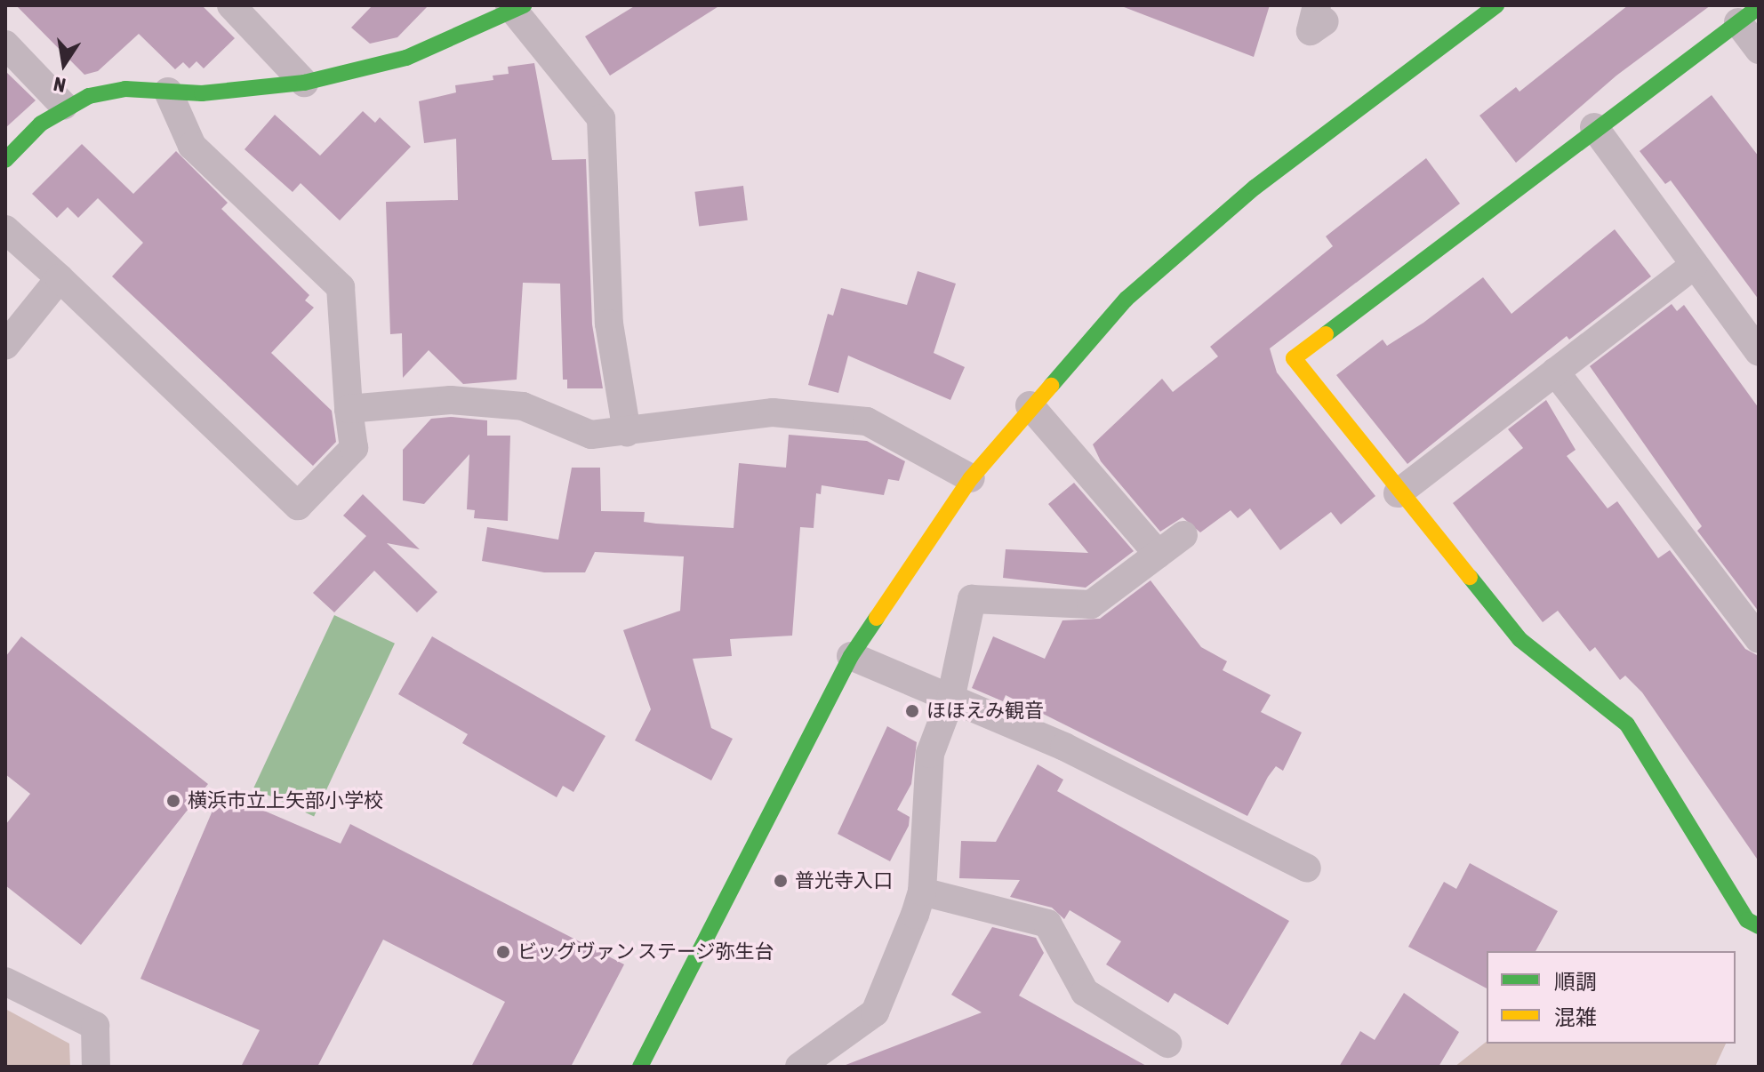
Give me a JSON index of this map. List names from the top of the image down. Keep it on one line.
{"places":["ほほえみ観音","横浜市立上矢部小学校","普光寺入口","ビッグヴァン ステージ弥生台"],"legend":["順調","混雑"],"north":"bottom"}
